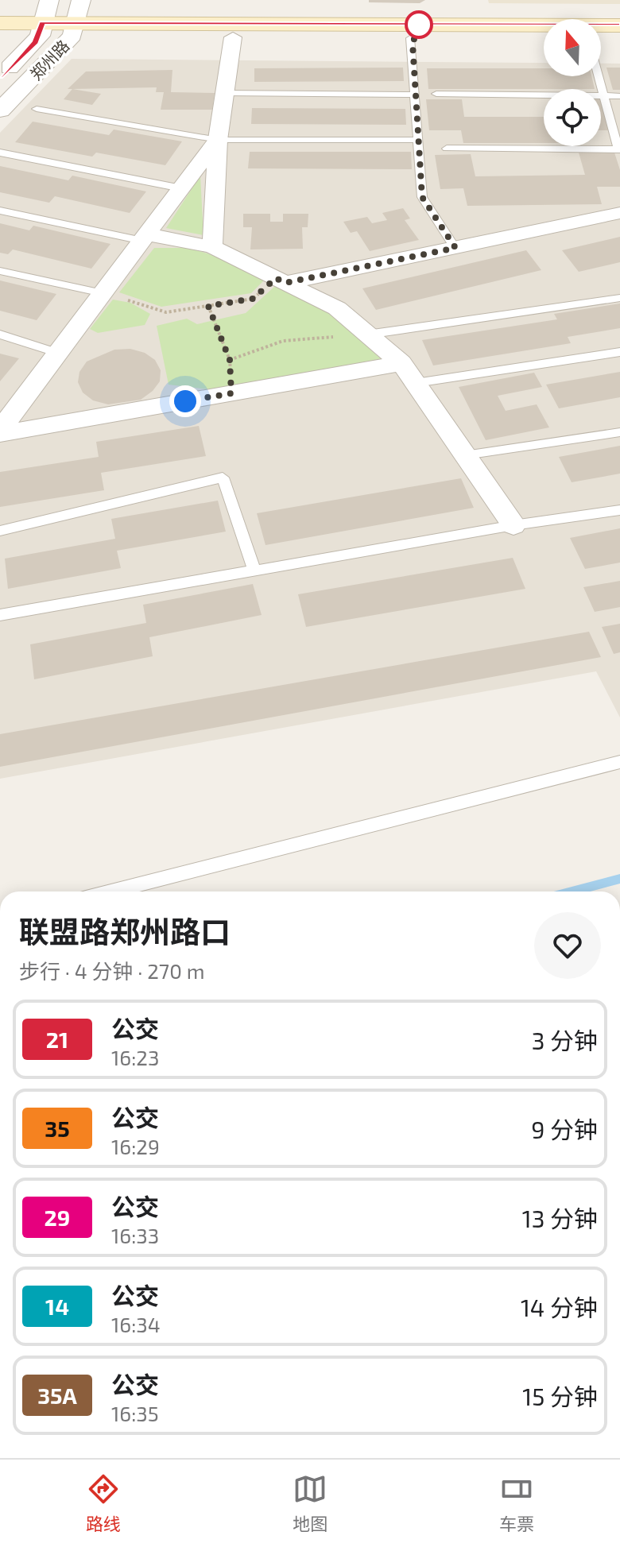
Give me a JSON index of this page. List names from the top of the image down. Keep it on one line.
{"streets":{"street":["郑州路"]},"lines":["bus line 21"],"north":"top","page":{"heading":["联盟路郑州路口","步行 · 4 分钟 · 270 m"],"list":[{"mark":"21","name":"公交","note":"16:23","value":"3 分钟"},{"mark":"35","name":"公交","note":"16:29","value":"9 分钟"},{"mark":"29","name":"公交","note":"16:33","value":"13 分钟"},{"mark":"14","name":"公交","note":"16:34","value":"14 分钟"},{"mark":"35A","name":"公交","note":"16:35","value":"15 分钟"}],"tabs":["路线","地图","车票"]}}
